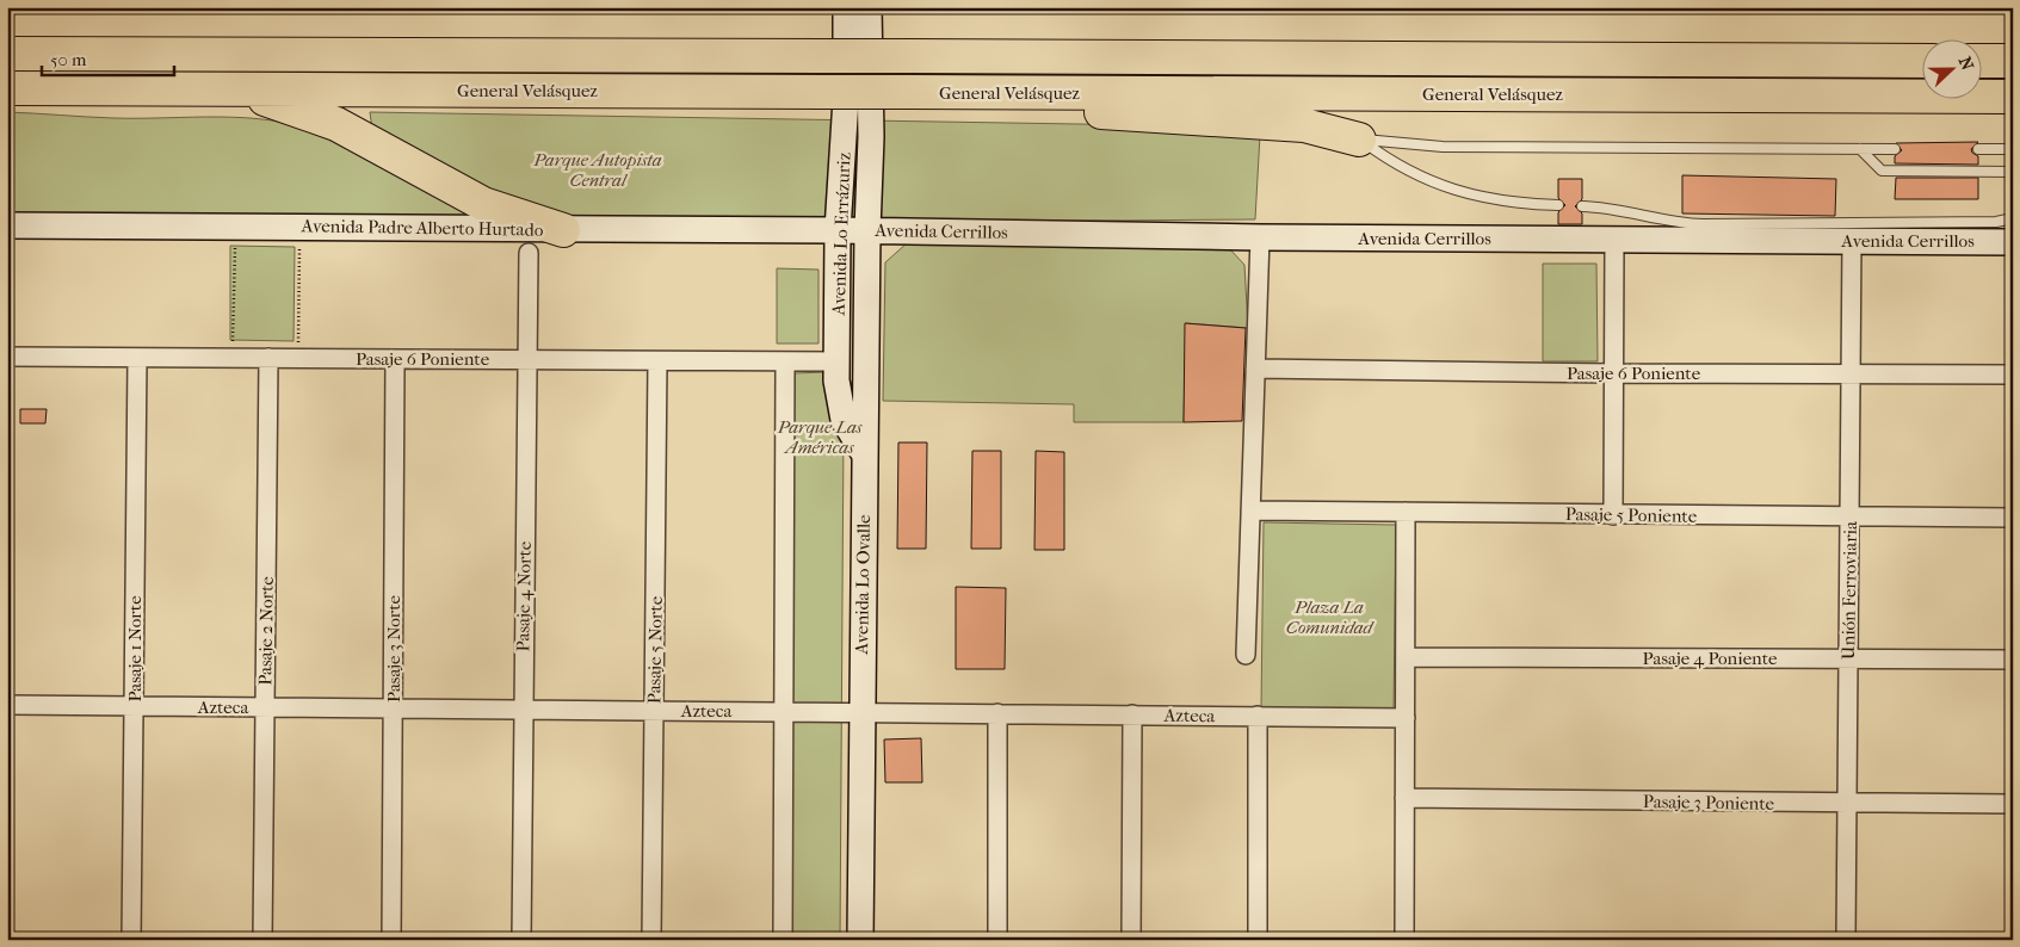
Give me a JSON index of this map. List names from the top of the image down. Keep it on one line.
{"streets":{"highway":["General Velásquez"],"main road":["Avenida Padre Alberto Hurtado","Avenida Cerrillos","Avenida Lo Errázuriz","Avenida Lo Ovalle"],"street":["Pasaje 6 Poniente","Pasaje 5 Poniente","Unión Ferroviaria","Pasaje 4 Norte","Pasaje 2 Norte","Pasaje 1 Norte","Pasaje 3 Norte","Pasaje 5 Norte","Pasaje 4 Poniente","Azteca","Pasaje 3 Poniente"]},"crossings":[["Avenida Padre Alberto Hurtado","Avenida Cerrillos"],["Avenida Padre Alberto Hurtado","Avenida Lo Errázuriz"],["Avenida Cerrillos","Avenida Lo Errázuriz"],["Avenida Cerrillos","Avenida Lo Ovalle"],["Avenida Cerrillos","Unión Ferroviaria"],["Avenida Lo Errázuriz","Pasaje 6 Poniente"],["Avenida Lo Errázuriz","Avenida Lo Ovalle"],["Pasaje 6 Poniente","Unión Ferroviaria"],["Pasaje 6 Poniente","Pasaje 4 Norte"],["Pasaje 6 Poniente","Pasaje 2 Norte"],["Pasaje 6 Poniente","Pasaje 1 Norte"],["Pasaje 6 Poniente","Pasaje 3 Norte"],["Pasaje 6 Poniente","Pasaje 5 Norte"],["Pasaje 5 Poniente","Unión Ferroviaria"],["Avenida Lo Ovalle","Azteca"],["Unión Ferroviaria","Pasaje 4 Poniente"],["Unión Ferroviaria","Pasaje 3 Poniente"],["Pasaje 4 Norte","Azteca"],["Pasaje 2 Norte","Azteca"],["Pasaje 1 Norte","Azteca"],["Pasaje 3 Norte","Azteca"],["Pasaje 5 Norte","Azteca"]],"parks":["Parque Autopista Central","Parque Las Américas","Plaza La Comunidad"],"scale_bar":"50 m","north":"right"}
